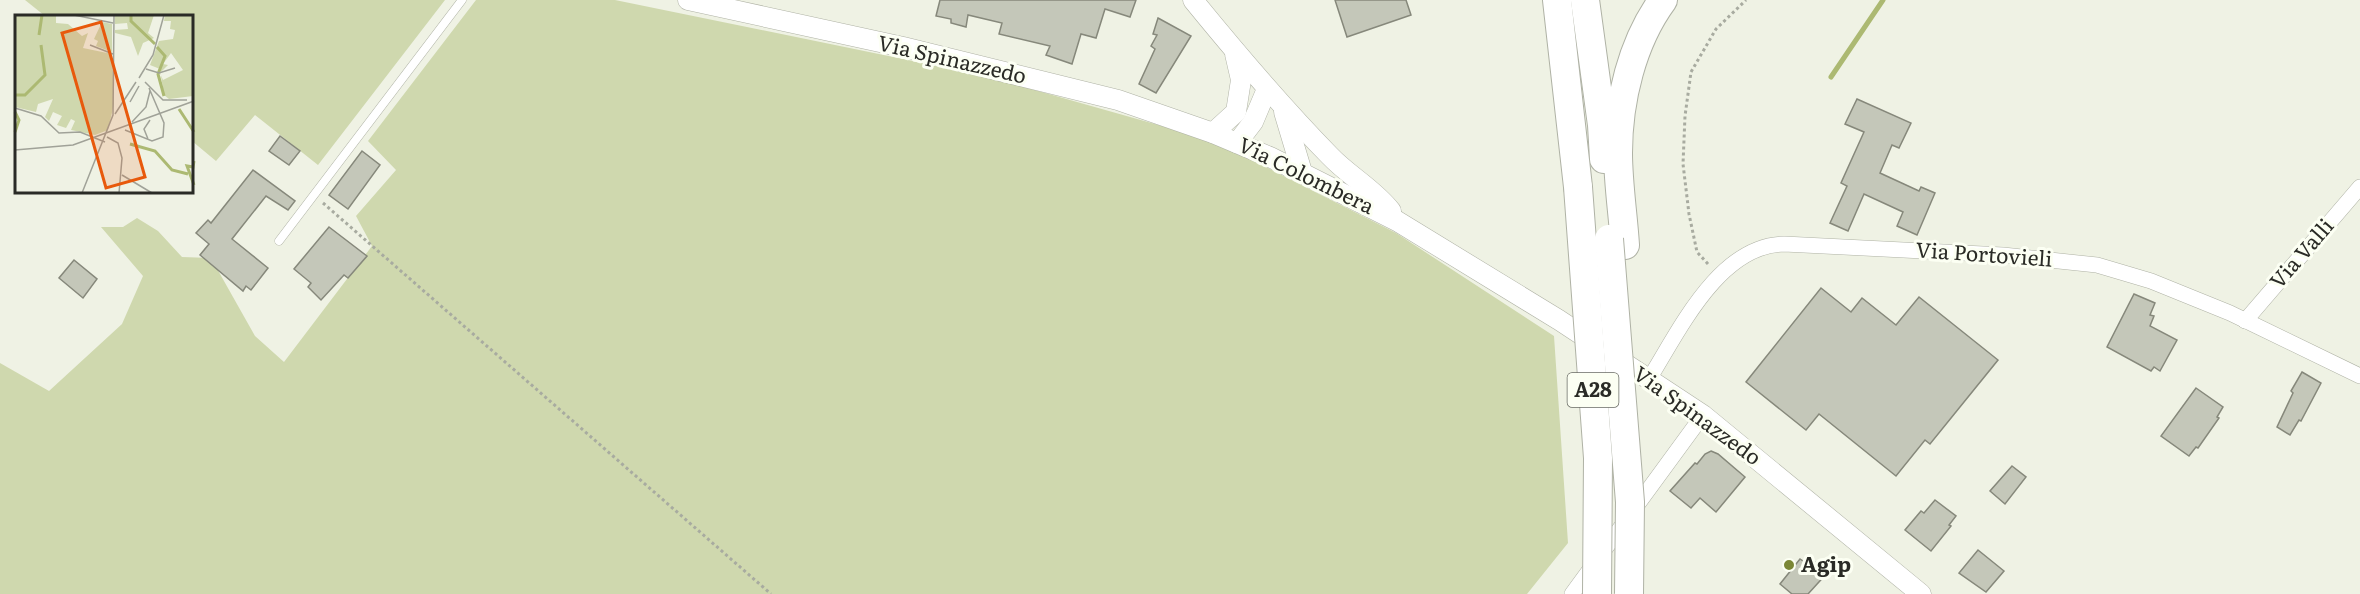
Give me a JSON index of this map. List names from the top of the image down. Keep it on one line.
{"streets":{"highway":["A28"],"street":["Via Spinazzedo","Via Colombera","Via Valli","Via Portovieli"]},"crossings":[["Via Spinazzedo","Via Colombera"],["Via Spinazzedo","Via Portovieli"],["Via Valli","Via Portovieli"]],"places":["Agip"]}
